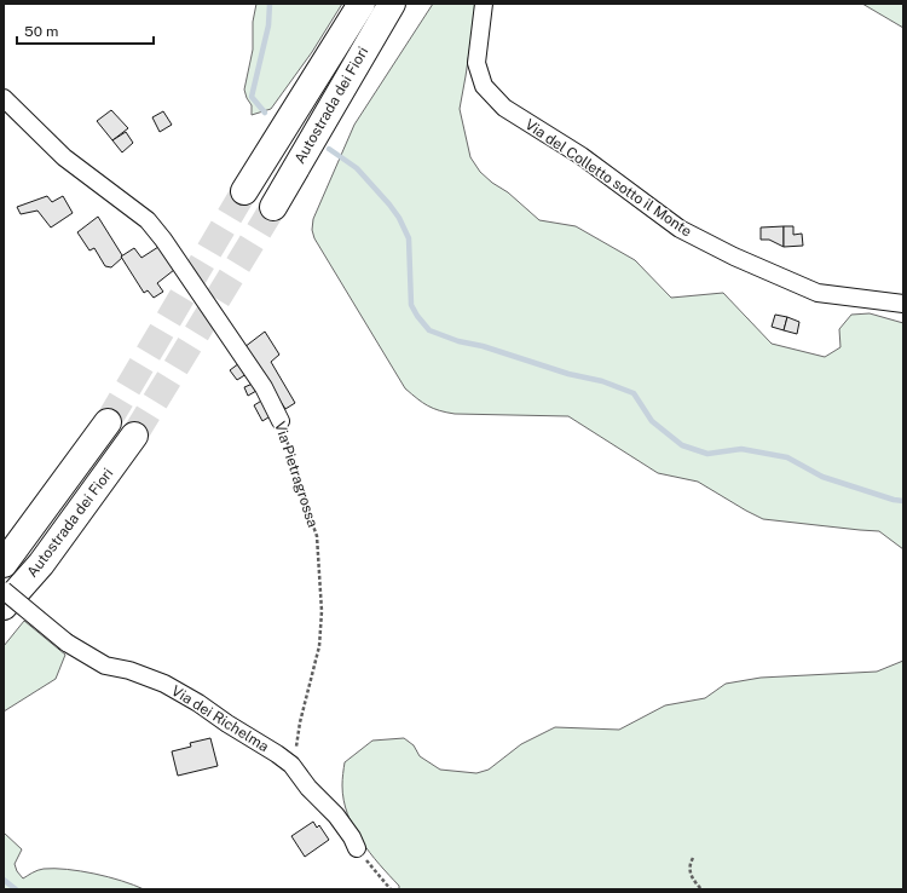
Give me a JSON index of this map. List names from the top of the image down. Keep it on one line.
{"streets":{"highway":["Autostrada dei Fiori"],"street":["Via del Colletto sotto il Monte","Via Pietragrossa","Via dei Richelma"]},"crossings":[["Via Pietragrossa","Via dei Richelma"]],"scale_bar":"50 m"}
